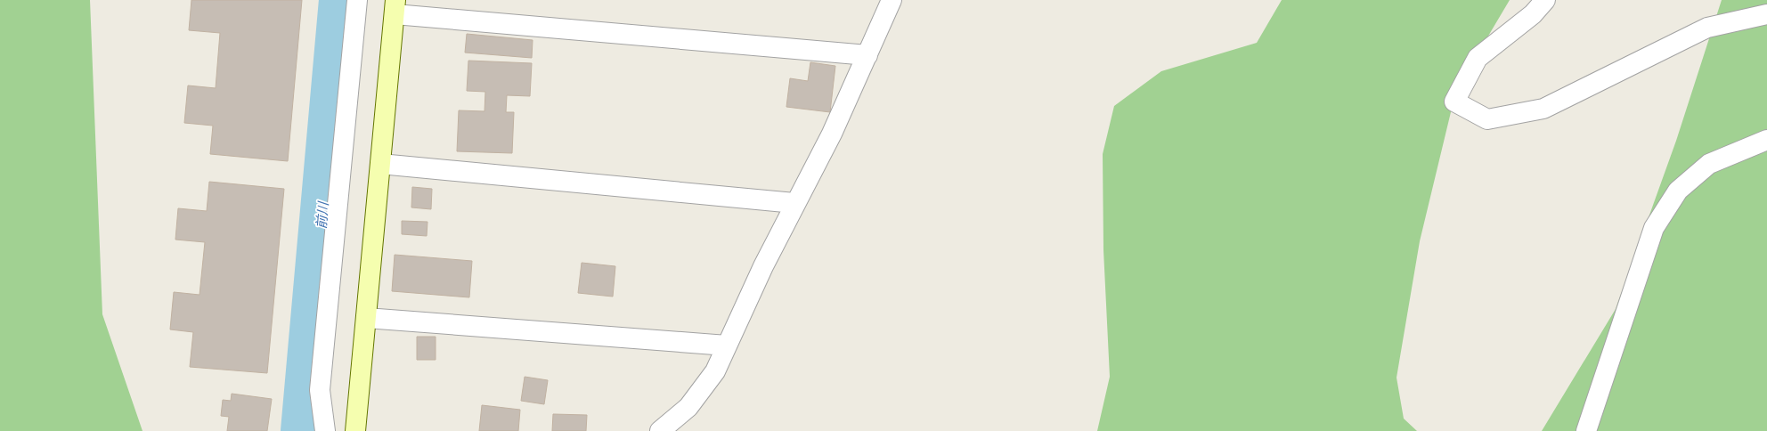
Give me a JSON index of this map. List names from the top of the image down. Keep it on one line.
{"water":["前川"]}
